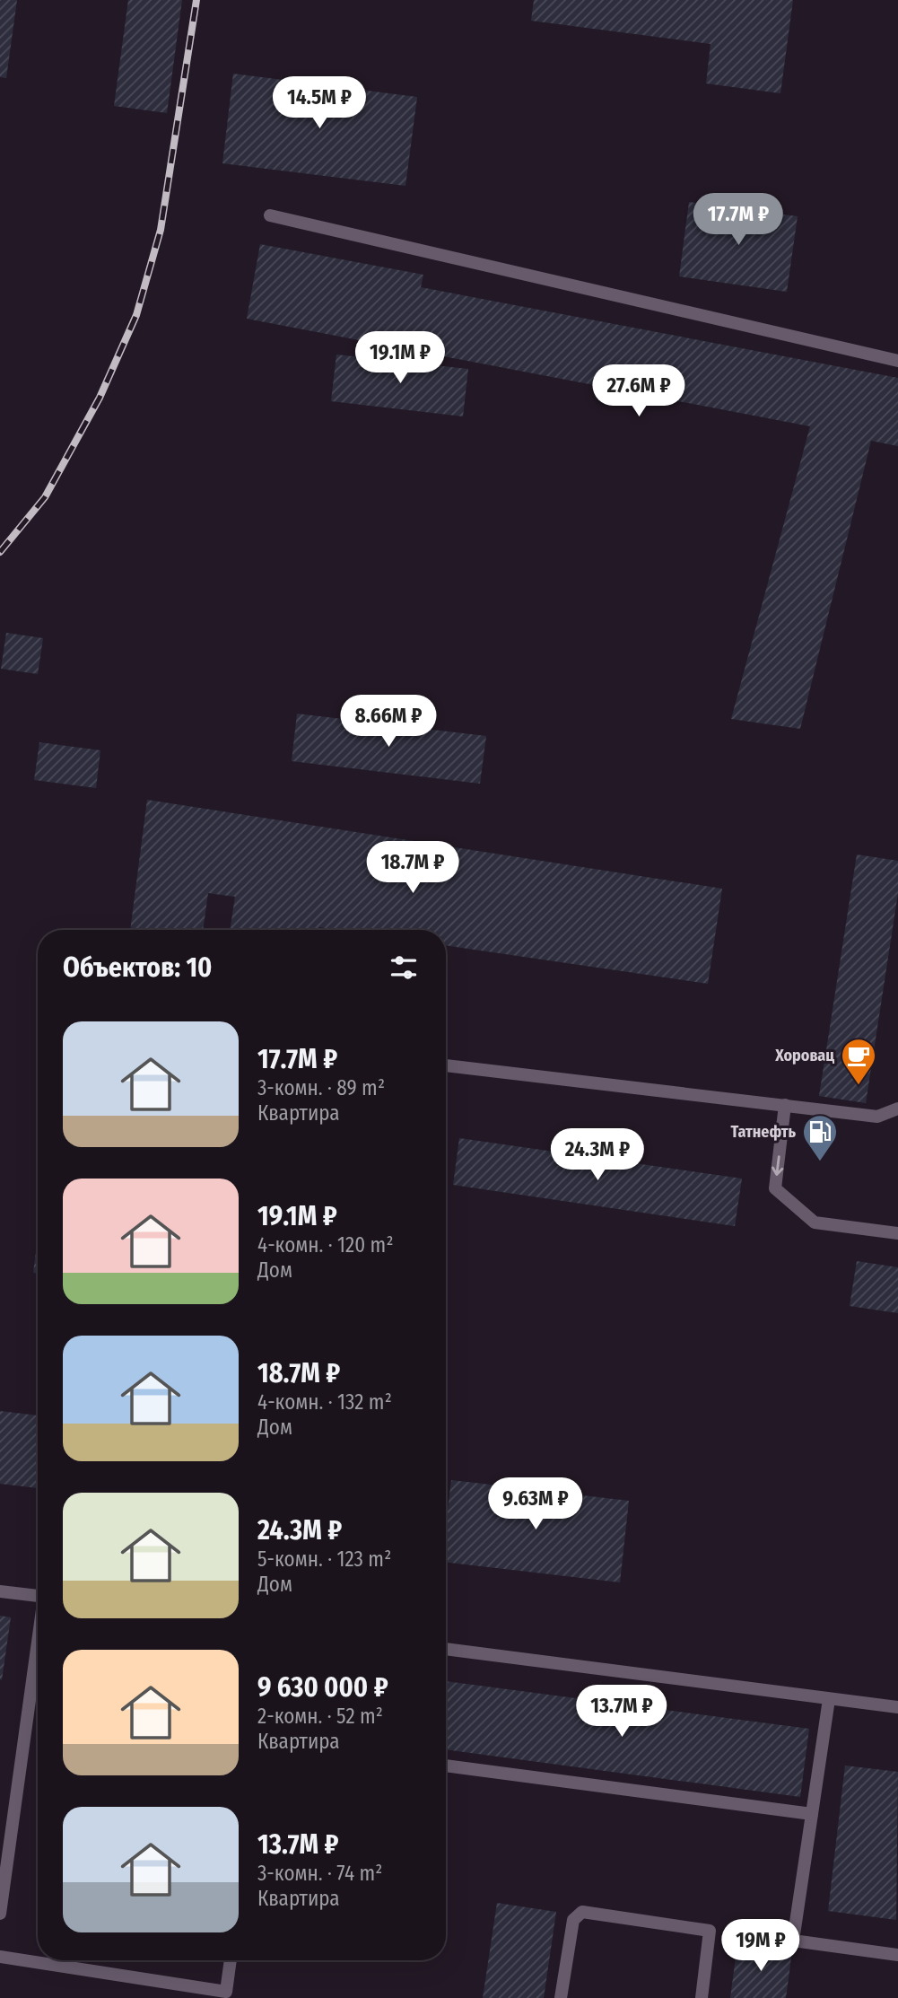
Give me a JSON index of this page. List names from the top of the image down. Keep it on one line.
{"places":{"cafe":["Хоровац"],"fuel station":["Татнефть"]},"page":{"price":["14.5M ₽","17.7M ₽","19.1M ₽","27.6M ₽","8.66M ₽","18.7M ₽","24.3M ₽","9.63M ₽","13.7M ₽","19M ₽"],"heading":"Объектов: 10","list":[{"name":"17.7M ₽","note":"3-комн. · 89 m² · Квартира"},{"name":"19.1M ₽","note":"4-комн. · 120 m² · Дом"},{"name":"18.7M ₽","note":"4-комн. · 132 m² · Дом"},{"name":"24.3M ₽","note":"5-комн. · 123 m² · Дом"},{"name":"9 630 000 ₽","note":"2-комн. · 52 m² · Квартира"},{"name":"13.7M ₽","note":"3-комн. · 74 m² · Квартира"}]}}
